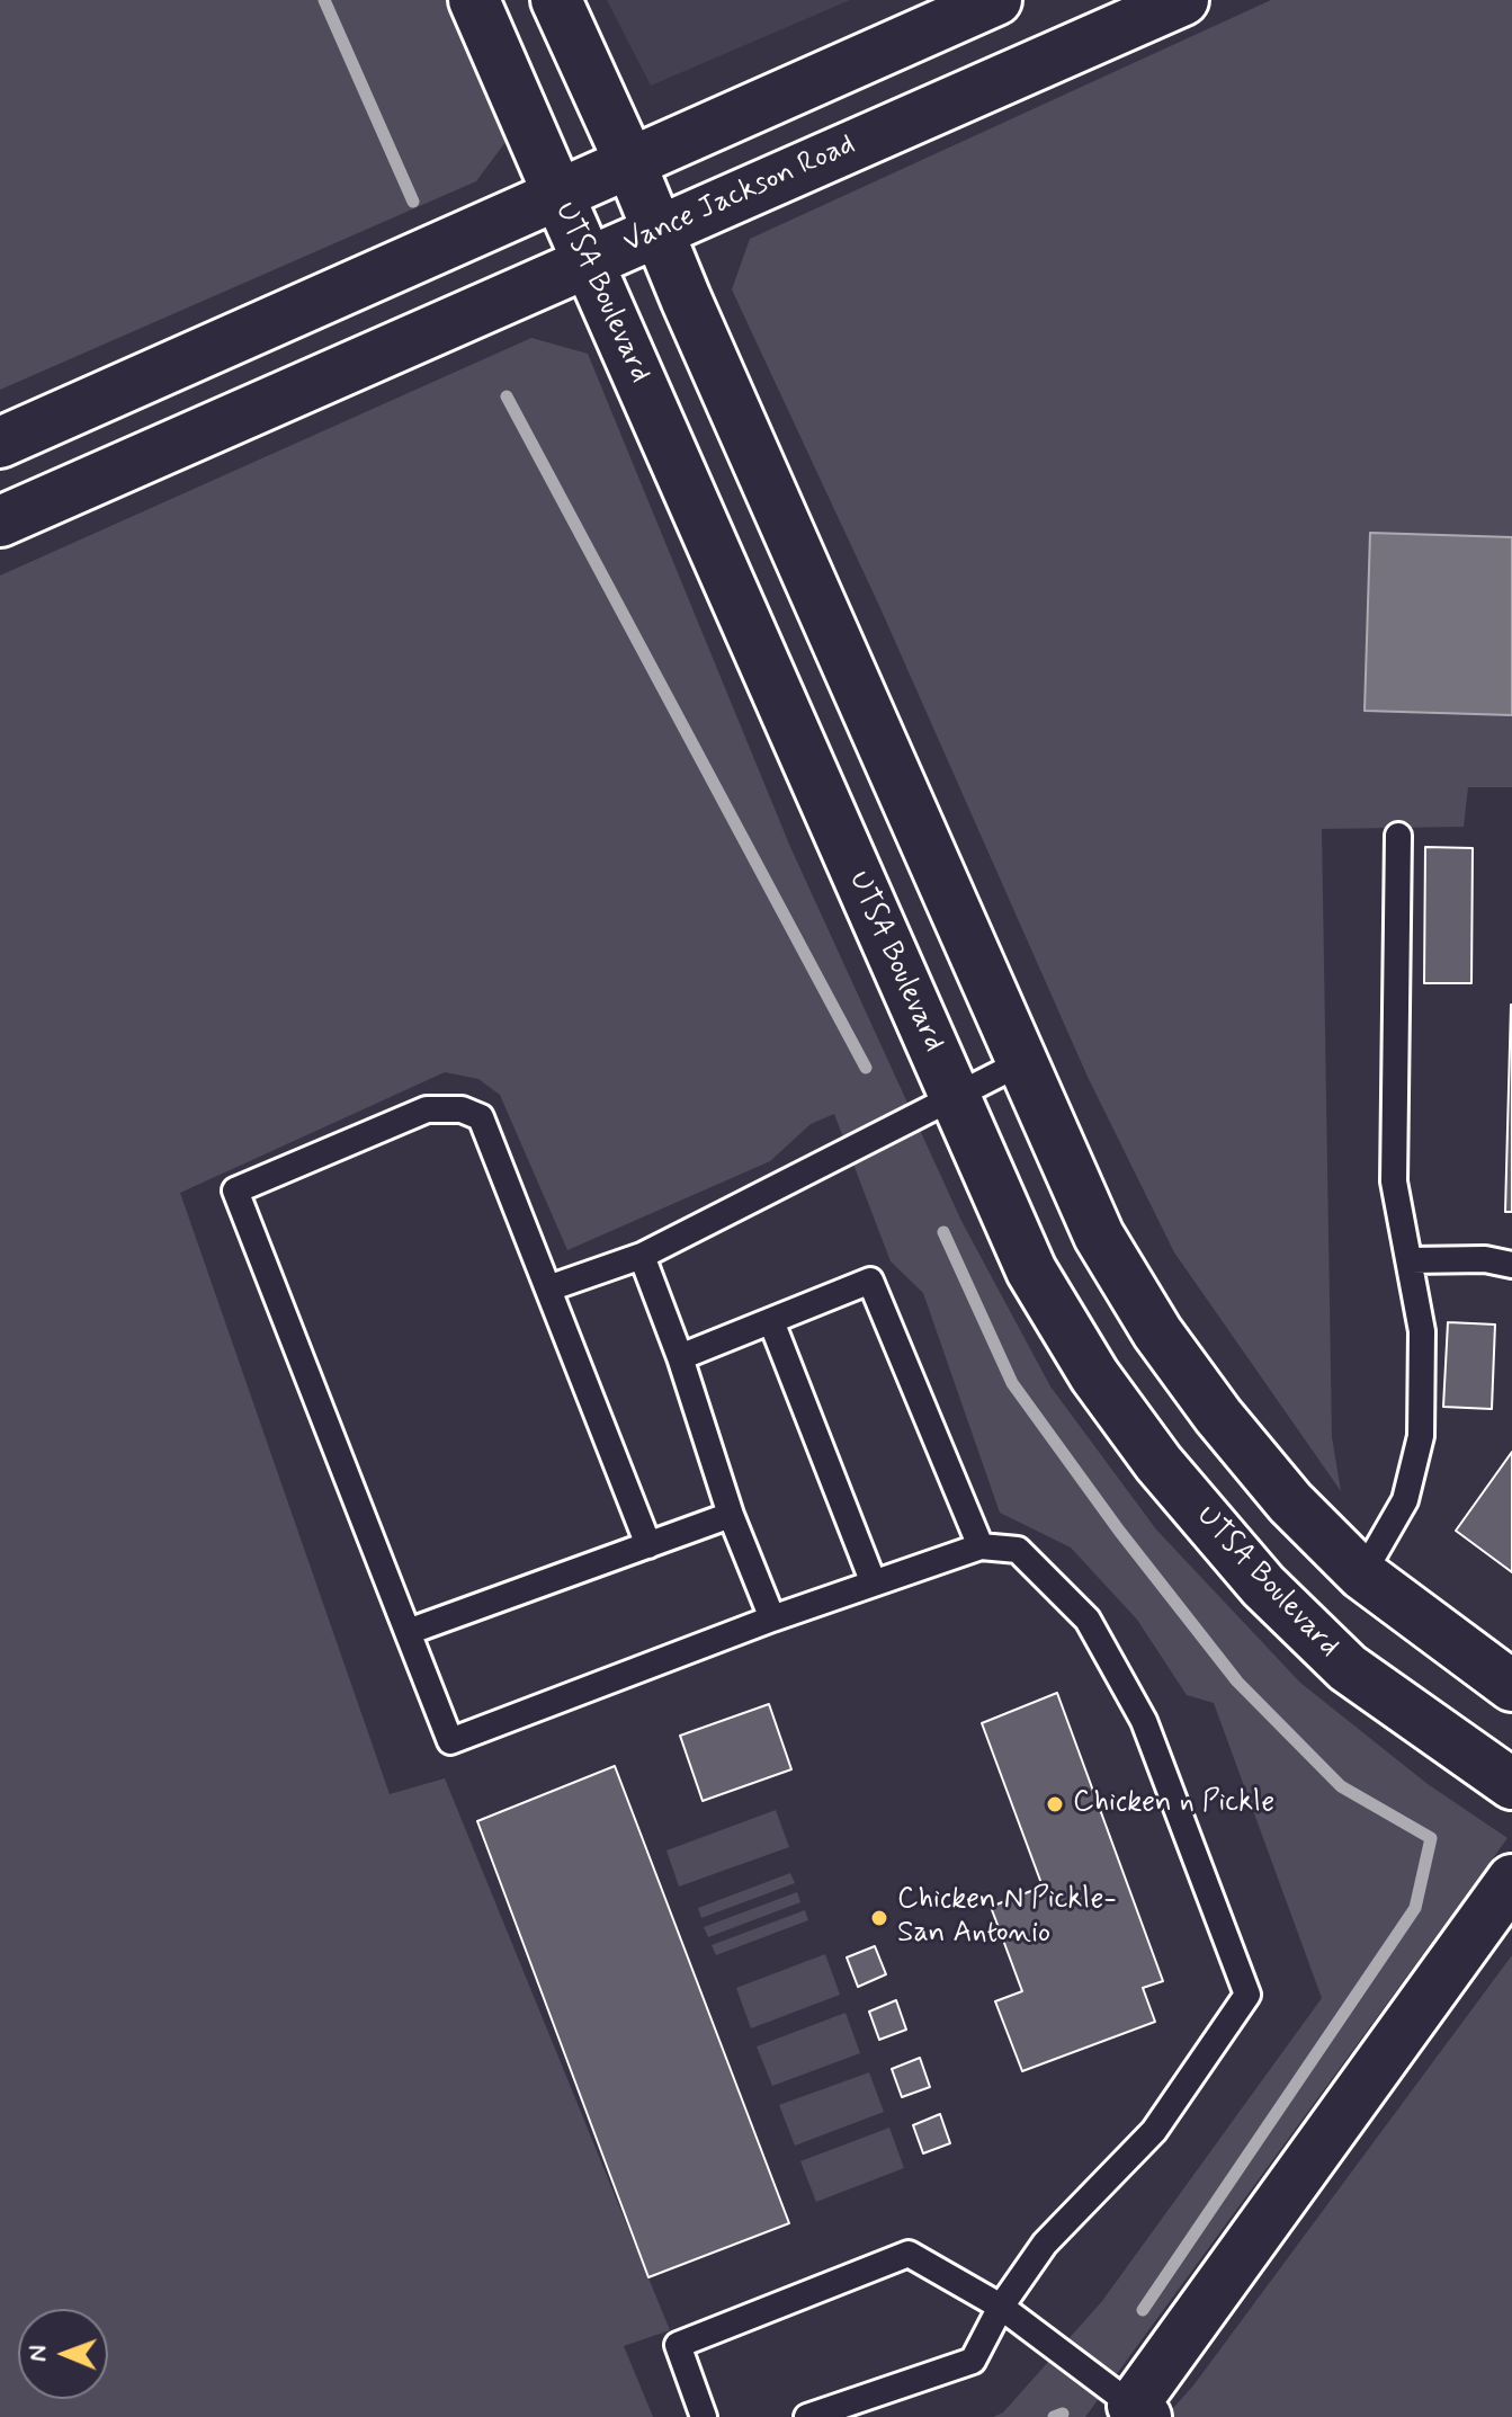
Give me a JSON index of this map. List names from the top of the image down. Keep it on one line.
{"streets":{"main road":["Vance Jackson Road","UTSA Boulevard"]},"crossings":[["Vance Jackson Road","UTSA Boulevard"]],"places":["Chicken n Pickle","Chicken N Pickle- San Antonio"],"north":"left"}
